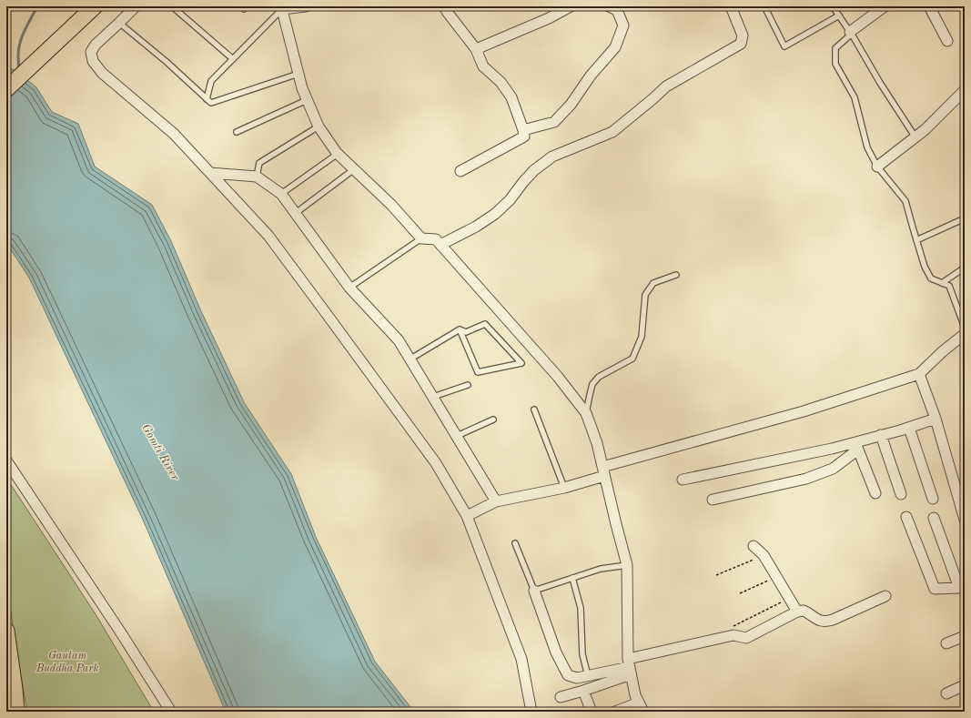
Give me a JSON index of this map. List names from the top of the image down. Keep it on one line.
{"water":["Gomti River"],"parks":["Gautam Buddha Park"]}
